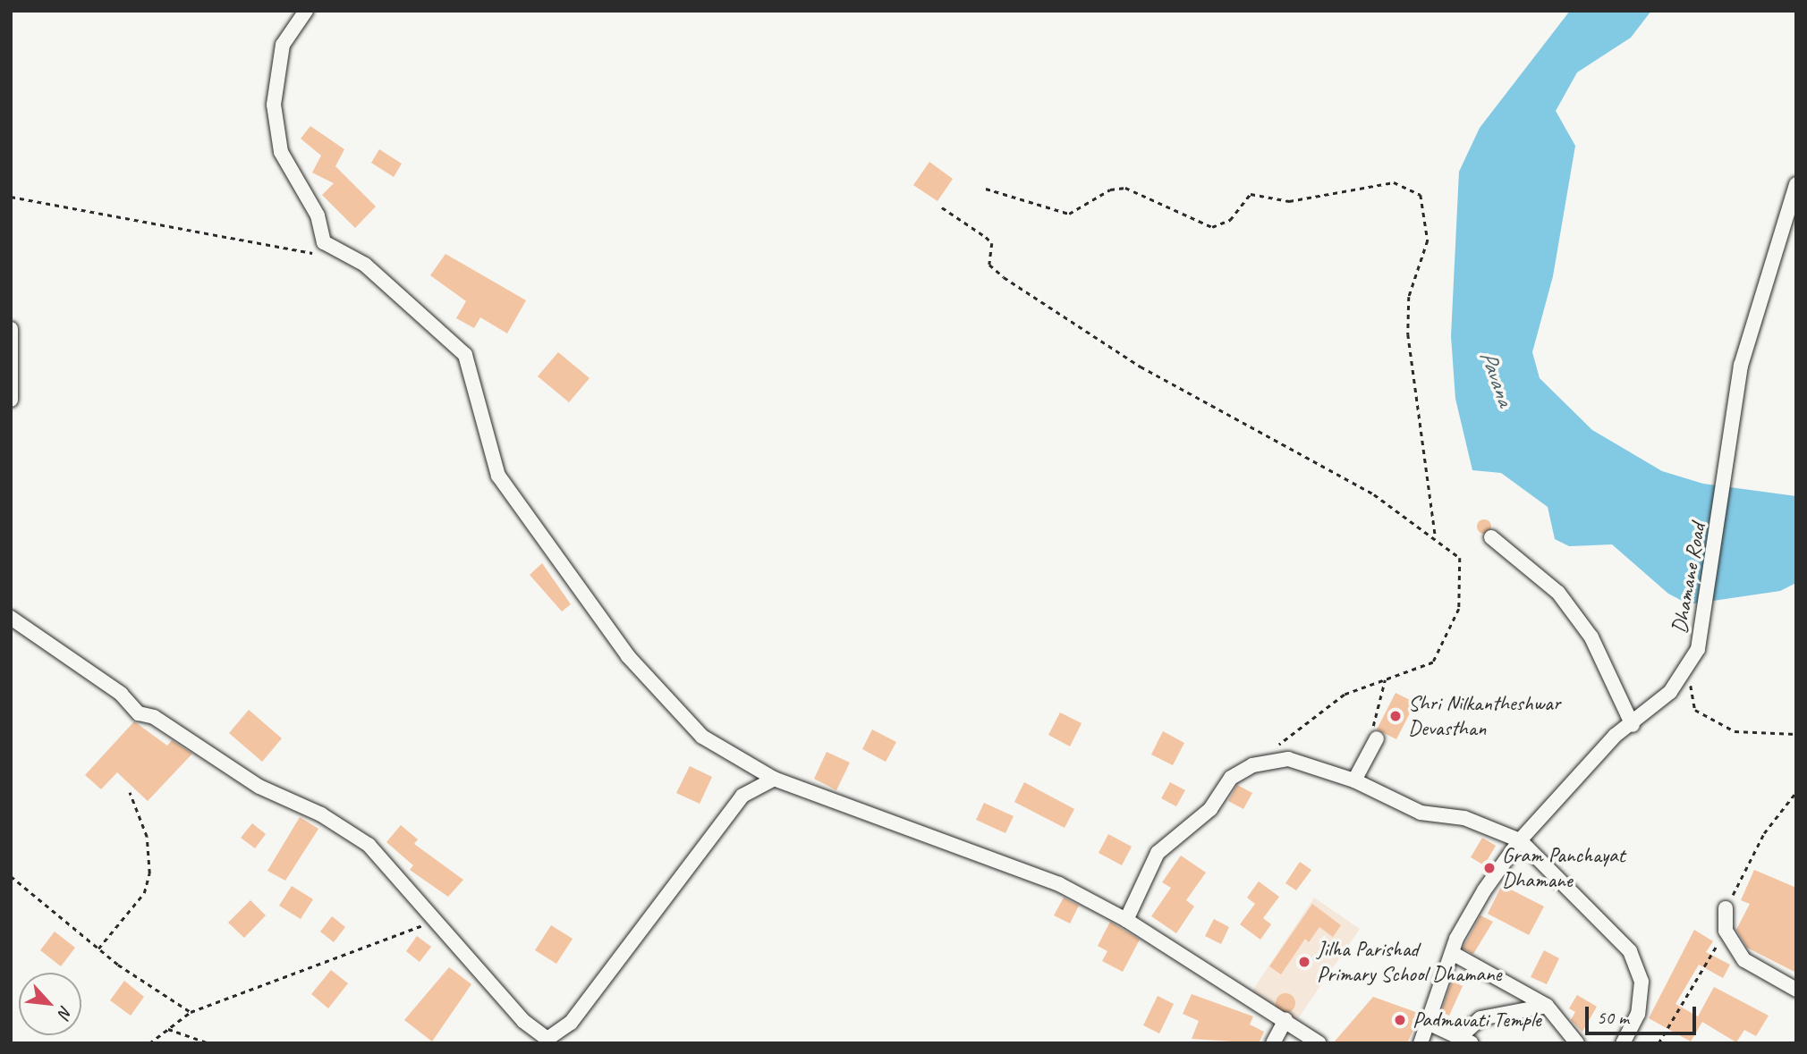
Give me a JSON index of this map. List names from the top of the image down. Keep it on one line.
{"streets":{"street":["Dhamane Road"]},"water":["Pavana"],"places":["Shri Nilkantheshwar Devasthan","Gram Panchayat Dhamane","Jilha Parishad Primary School Dhamane","Padmavati Temple"],"scale_bar":"50 m","north":"bottom right"}
